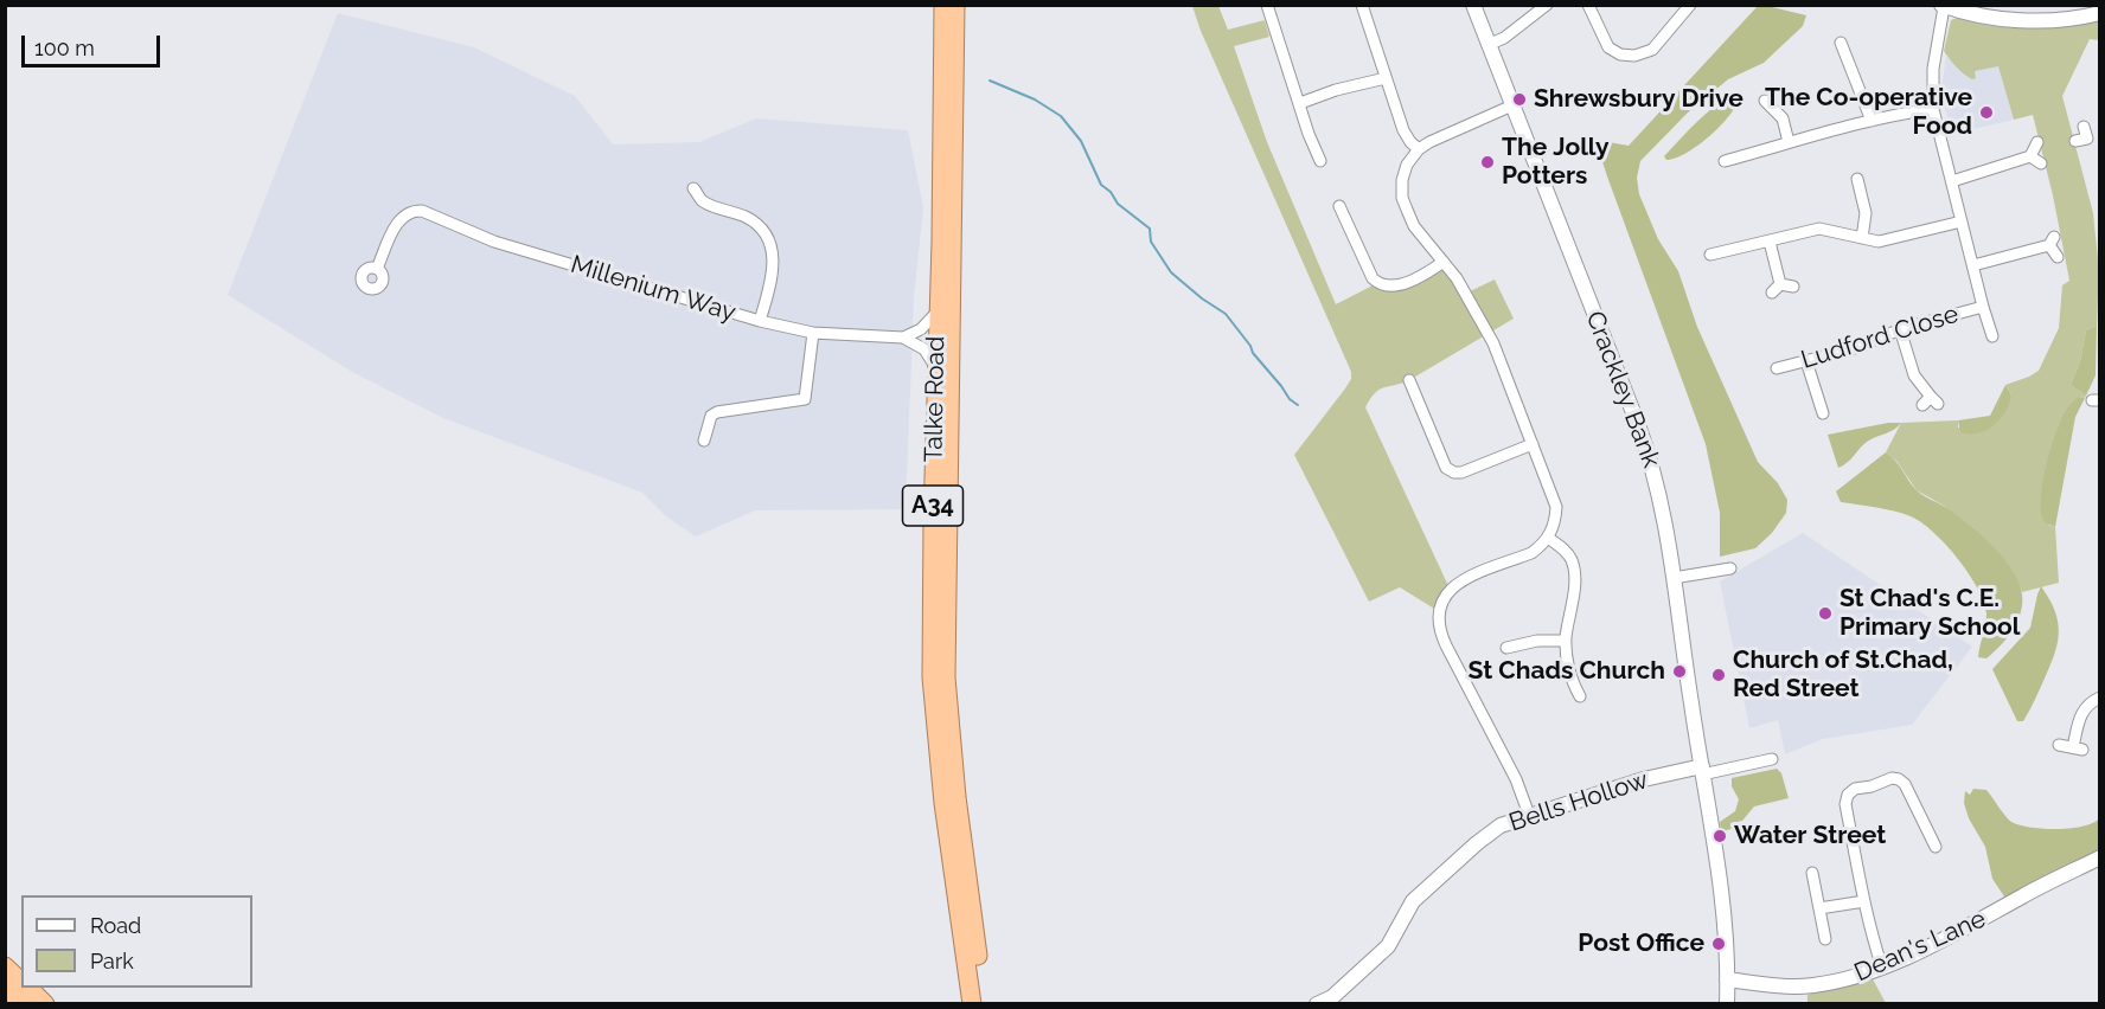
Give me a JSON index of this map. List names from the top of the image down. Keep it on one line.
{"streets":{"highway":["Talke Road","A34"],"street":["Millenium Way","Ludford Close","Crackley Bank","Bells Hollow","Dean's Lane"]},"crossings":[["Crackley Bank","Bells Hollow"],["Crackley Bank","Dean's Lane"]],"places":["Shrewsbury Drive","The Co-operative Food","The Jolly Potters","St Chad's C.E. Primary School","St Chads Church","Church of St.Chad, Red Street","Water Street","Post Office"],"legend":["Road","Park"],"scale_bar":"100 m"}
